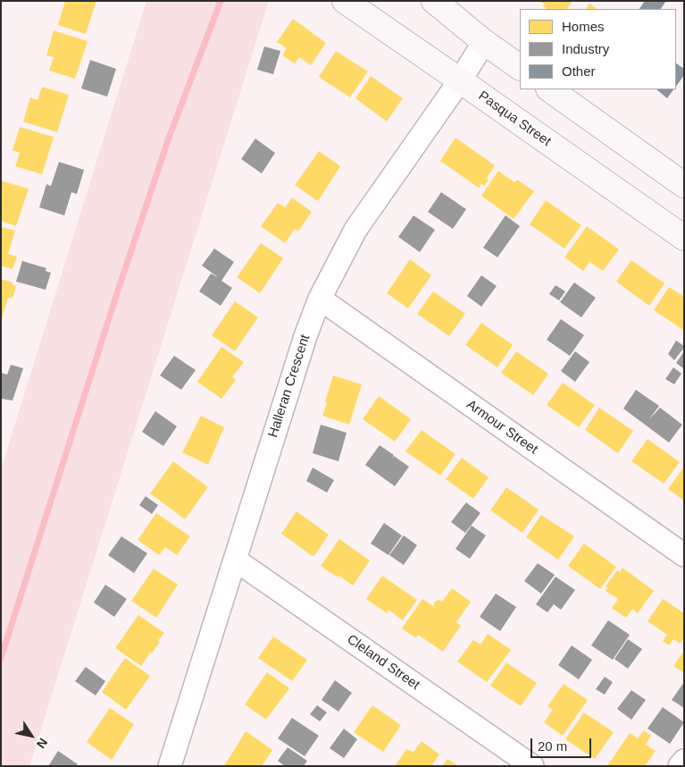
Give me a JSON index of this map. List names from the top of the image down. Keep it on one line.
{"streets":{"main road":["Pasqua Street"],"street":["Halleran Crescent","Armour Street","Cleland Street"]},"crossings":[["Pasqua Street","Halleran Crescent"],["Halleran Crescent","Armour Street"],["Halleran Crescent","Cleland Street"]],"legend":["Homes","Industry","Other"],"scale_bar":"20 m","north":"bottom right"}
